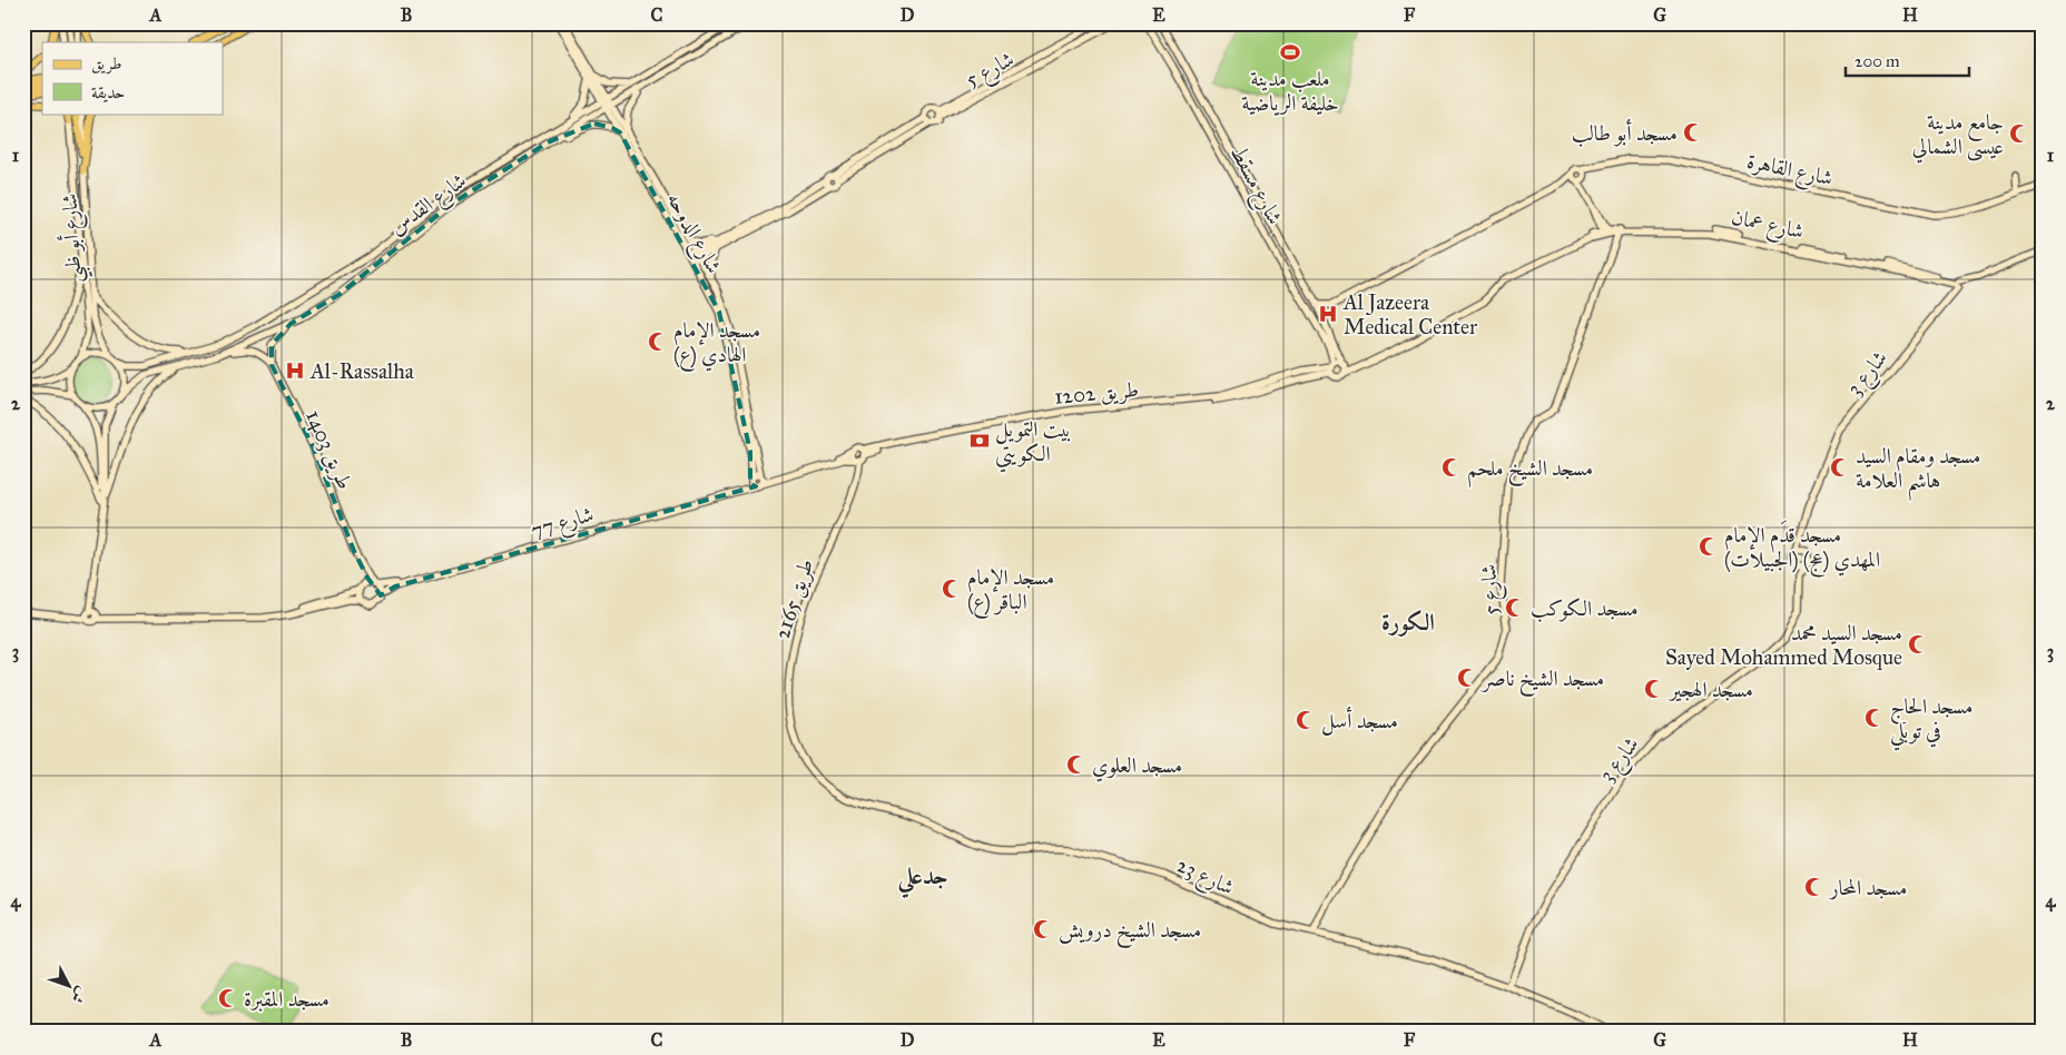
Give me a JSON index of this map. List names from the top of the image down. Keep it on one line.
{"streets":{"street":["شارع 5","شارع القاهرة","شارع مسقط","شارع القدس","شارع عمان","شارع الدوحه","شارع أبو ظبي","شارع 3","طريق 1202","طريق 1403","شارع 77","طريق 2165","شارع 23"]},"crossings":[["شارع 5","شارع القاهرة"],["شارع 5","شارع عمان"],["شارع 5","شارع 23"],["شارع مسقط","شارع عمان"],["شارع مسقط","طريق 1202"],["شارع القدس","شارع الدوحه"],["شارع القدس","شارع أبو ظبي"],["شارع القدس","طريق 1403"],["شارع عمان","شارع 3"],["شارع الدوحه","شارع 77"],["شارع 3","شارع 23"],["طريق 1202","شارع 77"],["طريق 1202","طريق 2165"],["طريق 1403","شارع 77"],["شارع 77","طريق 2165"],["طريق 2165","شارع 23"]],"districts":["الكورة","جدعلي"],"places":{"sports":["ملعب مدينة خليفة الرياضية"],"mosque":["مسجد أبو طالب","جامع مدينة عيسى الشمالي","مسجد الإمام الهادي (ع)","مسجد الشيخ ملحم","مسجد ومقام السيد هاشم العلامة","مسجد قدَم الإمام المهدي (عج) (الجبيلات)","مسجد الإمام الباقر (ع)","مسجد الكوكب","مسجد السيد محمد Sayed Mohammed Mosque","مسجد الشيخ ناصر","مسجد الهجير","مسجد الحاج في توبلي","مسجد أسل","مسجد العلوي","مسجد المحار","مسجد الشيخ درويش","مسجد المقبرة"],"hospital":["Al Jazeera Medical Center","Al-Rassalha"],"bank":["بيت التمويل الكويتي"]},"legend":["طريق","حديقة"],"scale_bar":"200 m","north":"bottom right","grid":{"columns":["A","B","C","D","E","F","G","H"],"rows":["1","2","3","4"]}}
